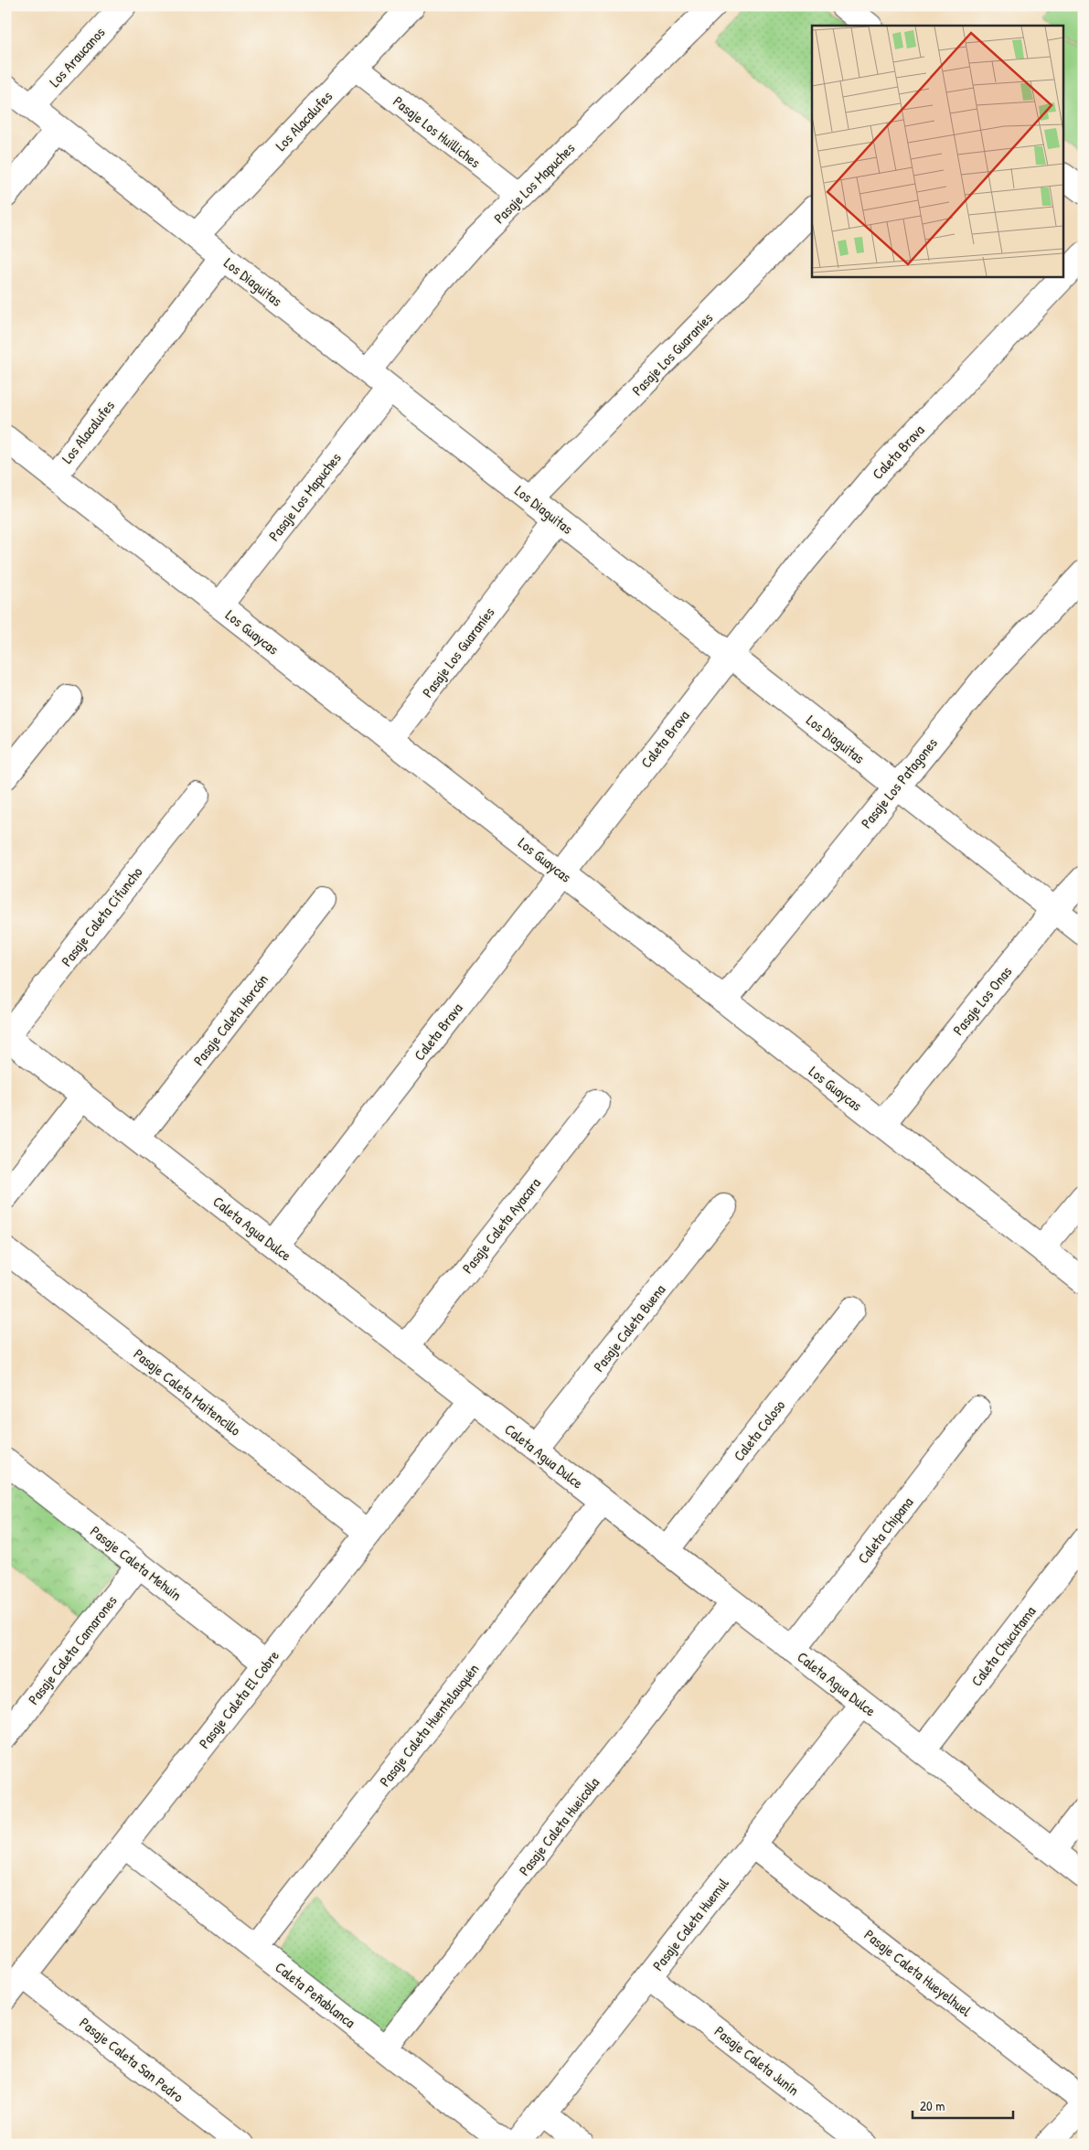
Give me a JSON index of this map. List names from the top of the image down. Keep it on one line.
{"streets":{"street":["Los Araucanos","Los Alacalufes","Pasaje Los Huilliches","Pasaje Los Mapuches","Los Diaguitas","Pasaje Los Guaraníes","Caleta Brava","Los Guaycas","Pasaje Los Patagones","Pasaje Caleta Cifuncho","Pasaje Los Onas","Pasaje Caleta Horcón","Pasaje Caleta Ayacara","Caleta Agua Dulce","Pasaje Caleta Buena","Pasaje Caleta Maitencillo","Caleta Coloso","Caleta Chipana","Pasaje Caleta Mehuín","Caleta Chucutama","Pasaje Caleta Camarones","Pasaje Caleta El Cobre","Pasaje Caleta Huentelauquén","Pasaje Caleta Hueicolla","Pasaje Caleta Huemul","Pasaje Caleta Hueyelhuel","Caleta Peñablanca","Pasaje Caleta San Pedro","Pasaje Caleta Junín"]},"crossings":[["Los Araucanos","Los Diaguitas"],["Los Alacalufes","Pasaje Los Huilliches"],["Los Alacalufes","Los Diaguitas"],["Los Alacalufes","Los Guaycas"],["Pasaje Los Huilliches","Pasaje Los Mapuches"],["Pasaje Los Mapuches","Los Diaguitas"],["Pasaje Los Mapuches","Los Guaycas"],["Los Diaguitas","Pasaje Los Guaraníes"],["Los Diaguitas","Caleta Brava"],["Los Diaguitas","Pasaje Los Patagones"],["Los Diaguitas","Pasaje Los Onas"],["Pasaje Los Guaraníes","Los Guaycas"],["Caleta Brava","Los Guaycas"],["Caleta Brava","Caleta Agua Dulce"],["Los Guaycas","Pasaje Los Patagones"],["Los Guaycas","Pasaje Los Onas"],["Pasaje Caleta Cifuncho","Caleta Agua Dulce"],["Pasaje Caleta Horcón","Caleta Agua Dulce"],["Pasaje Caleta Ayacara","Caleta Agua Dulce"],["Caleta Agua Dulce","Pasaje Caleta Buena"],["Caleta Agua Dulce","Caleta Coloso"],["Caleta Agua Dulce","Caleta Chipana"],["Caleta Agua Dulce","Caleta Chucutama"],["Caleta Agua Dulce","Pasaje Caleta El Cobre"],["Caleta Agua Dulce","Pasaje Caleta Huentelauquén"],["Caleta Agua Dulce","Pasaje Caleta Hueicolla"],["Caleta Agua Dulce","Pasaje Caleta Huemul"],["Pasaje Caleta Maitencillo","Pasaje Caleta El Cobre"],["Pasaje Caleta Mehuín","Pasaje Caleta Camarones"],["Pasaje Caleta Mehuín","Pasaje Caleta El Cobre"],["Pasaje Caleta El Cobre","Caleta Peñablanca"],["Pasaje Caleta El Cobre","Pasaje Caleta San Pedro"],["Pasaje Caleta Huentelauquén","Caleta Peñablanca"],["Pasaje Caleta Hueicolla","Caleta Peñablanca"],["Pasaje Caleta Huemul","Pasaje Caleta Hueyelhuel"],["Pasaje Caleta Huemul","Pasaje Caleta Junín"]],"scale_bar":"20 m"}
